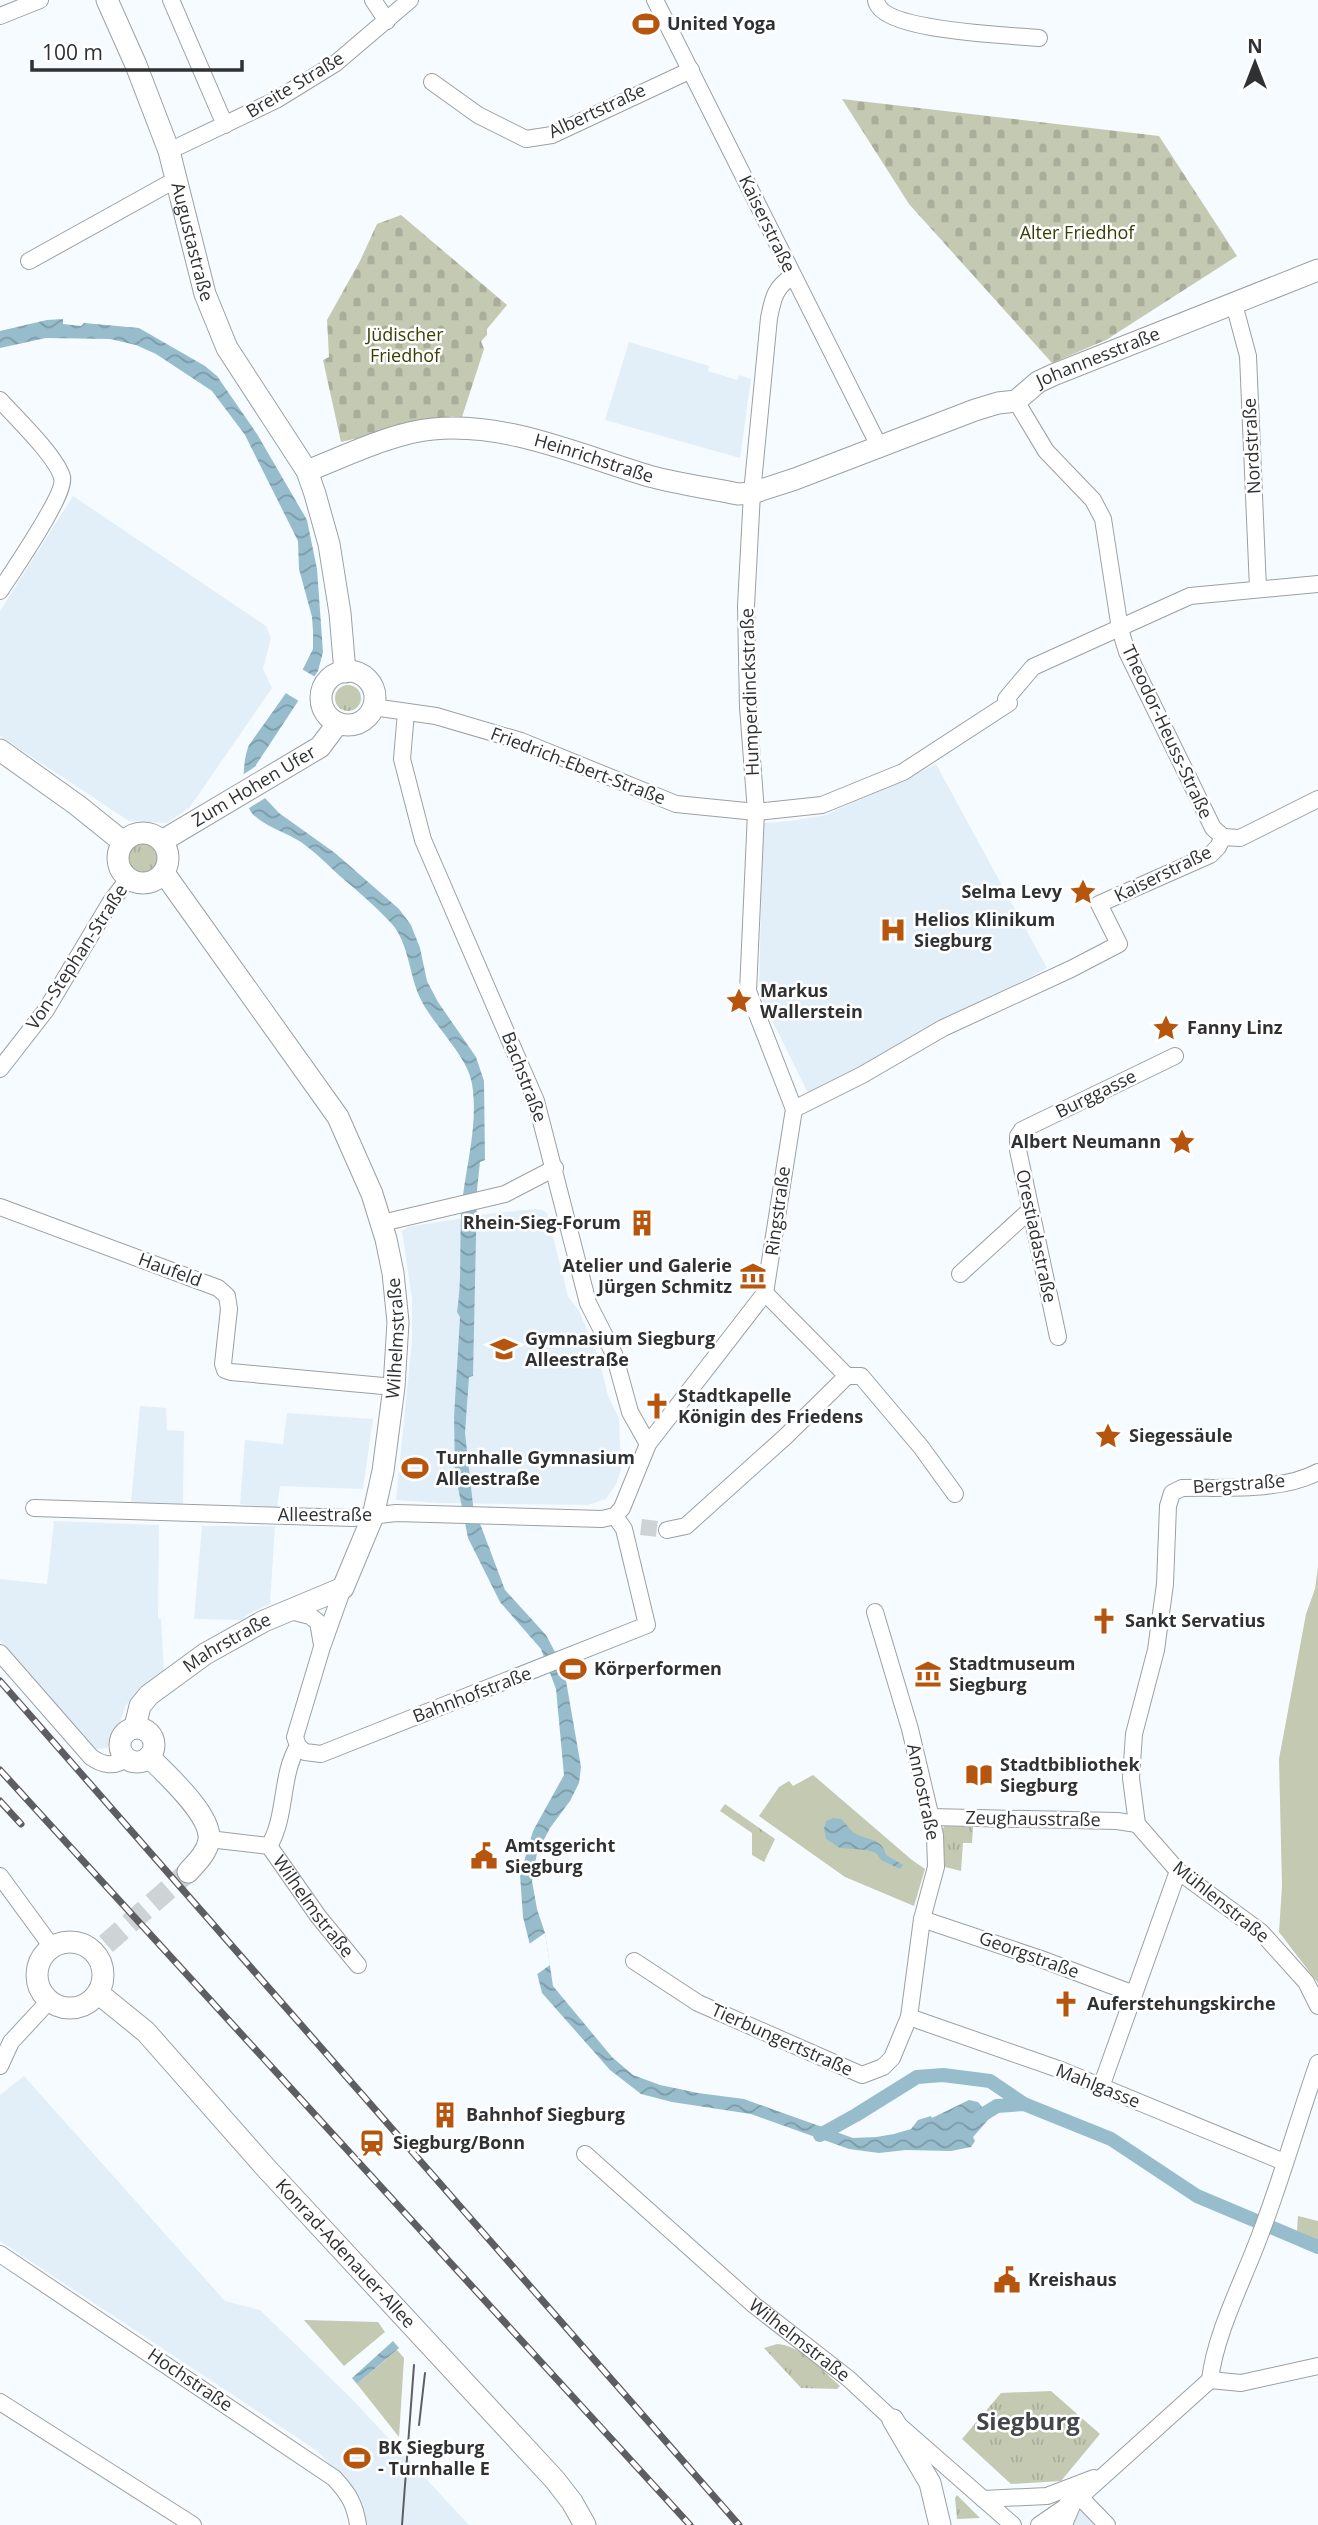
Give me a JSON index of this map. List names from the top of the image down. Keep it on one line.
{"streets":{"main road":["Augustastraße","Johannesstraße","Heinrichstraße","Zum Hohen Ufer","Wilhelmstraße","Mahrstraße","Konrad-Adenauer-Allee"],"street":["Breite Straße","Albertstraße","Kaiserstraße","Nordstraße","Humperdinckstraße","Theodor-Heuss-Straße","Friedrich-Ebert-Straße","Von-Stephan-Straße","Bachstraße","Burggasse","Ringstraße","Orestiadastraße","Haufeld","Bergstraße","Alleestraße","Bahnhofstraße","Annostraße","Zeughausstraße","Mühlenstraße","Georgstraße","Tierbungertstraße","Mahlgasse","Hochstraße"]},"crossings":[["Breite Straße","Augustastraße"],["Albertstraße","Kaiserstraße"],["Kaiserstraße","Johannesstraße"],["Kaiserstraße","Heinrichstraße"],["Kaiserstraße","Humperdinckstraße"],["Kaiserstraße","Theodor-Heuss-Straße"],["Kaiserstraße","Ringstraße"],["Augustastraße","Heinrichstraße"],["Johannesstraße","Nordstraße"],["Johannesstraße","Heinrichstraße"],["Johannesstraße","Theodor-Heuss-Straße"],["Nordstraße","Friedrich-Ebert-Straße"],["Heinrichstraße","Humperdinckstraße"],["Humperdinckstraße","Friedrich-Ebert-Straße"],["Humperdinckstraße","Ringstraße"],["Theodor-Heuss-Straße","Friedrich-Ebert-Straße"],["Friedrich-Ebert-Straße","Zum Hohen Ufer"],["Friedrich-Ebert-Straße","Bachstraße"],["Zum Hohen Ufer","Von-Stephan-Straße"],["Zum Hohen Ufer","Wilhelmstraße"],["Von-Stephan-Straße","Wilhelmstraße"],["Bachstraße","Ringstraße"],["Burggasse","Orestiadastraße"],["Ringstraße","Alleestraße"],["Ringstraße","Bahnhofstraße"],["Haufeld","Wilhelmstraße"],["Wilhelmstraße","Alleestraße"],["Wilhelmstraße","Mahrstraße"],["Wilhelmstraße","Bahnhofstraße"],["Bergstraße","Zeughausstraße"],["Bergstraße","Mühlenstraße"],["Alleestraße","Bahnhofstraße"],["Annostraße","Zeughausstraße"],["Annostraße","Georgstraße"],["Annostraße","Tierbungertstraße"],["Annostraße","Mahlgasse"],["Zeughausstraße","Mühlenstraße"],["Tierbungertstraße","Mahlgasse"]],"districts":["Siegburg"],"parks":["Alter Friedhof","Jüdischer Friedhof"],"places":{"sports":["United Yoga","Turnhalle Gymnasium Alleestraße","Körperformen","BK Siegburg - Turnhalle E"],"place":["Selma Levy","Markus Wallerstein","Fanny Linz","Albert Neumann","Siegessäule"],"hospital":["Helios Klinikum Siegburg"],"building":["Rhein-Sieg-Forum","Bahnhof Siegburg"],"museum":["Atelier und Galerie Jürgen Schmitz","Stadtmuseum Siegburg"],"school or university":["Gymnasium Siegburg Alleestraße"],"church":["Stadtkapelle Königin des Friedens","Sankt Servatius","Auferstehungskirche"],"library":["Stadtbibliothek Siegburg"],"public building":["Amtsgericht Siegburg","Kreishaus"],"station":["Siegburg/Bonn"]},"scale_bar":"100 m","north":"top"}
